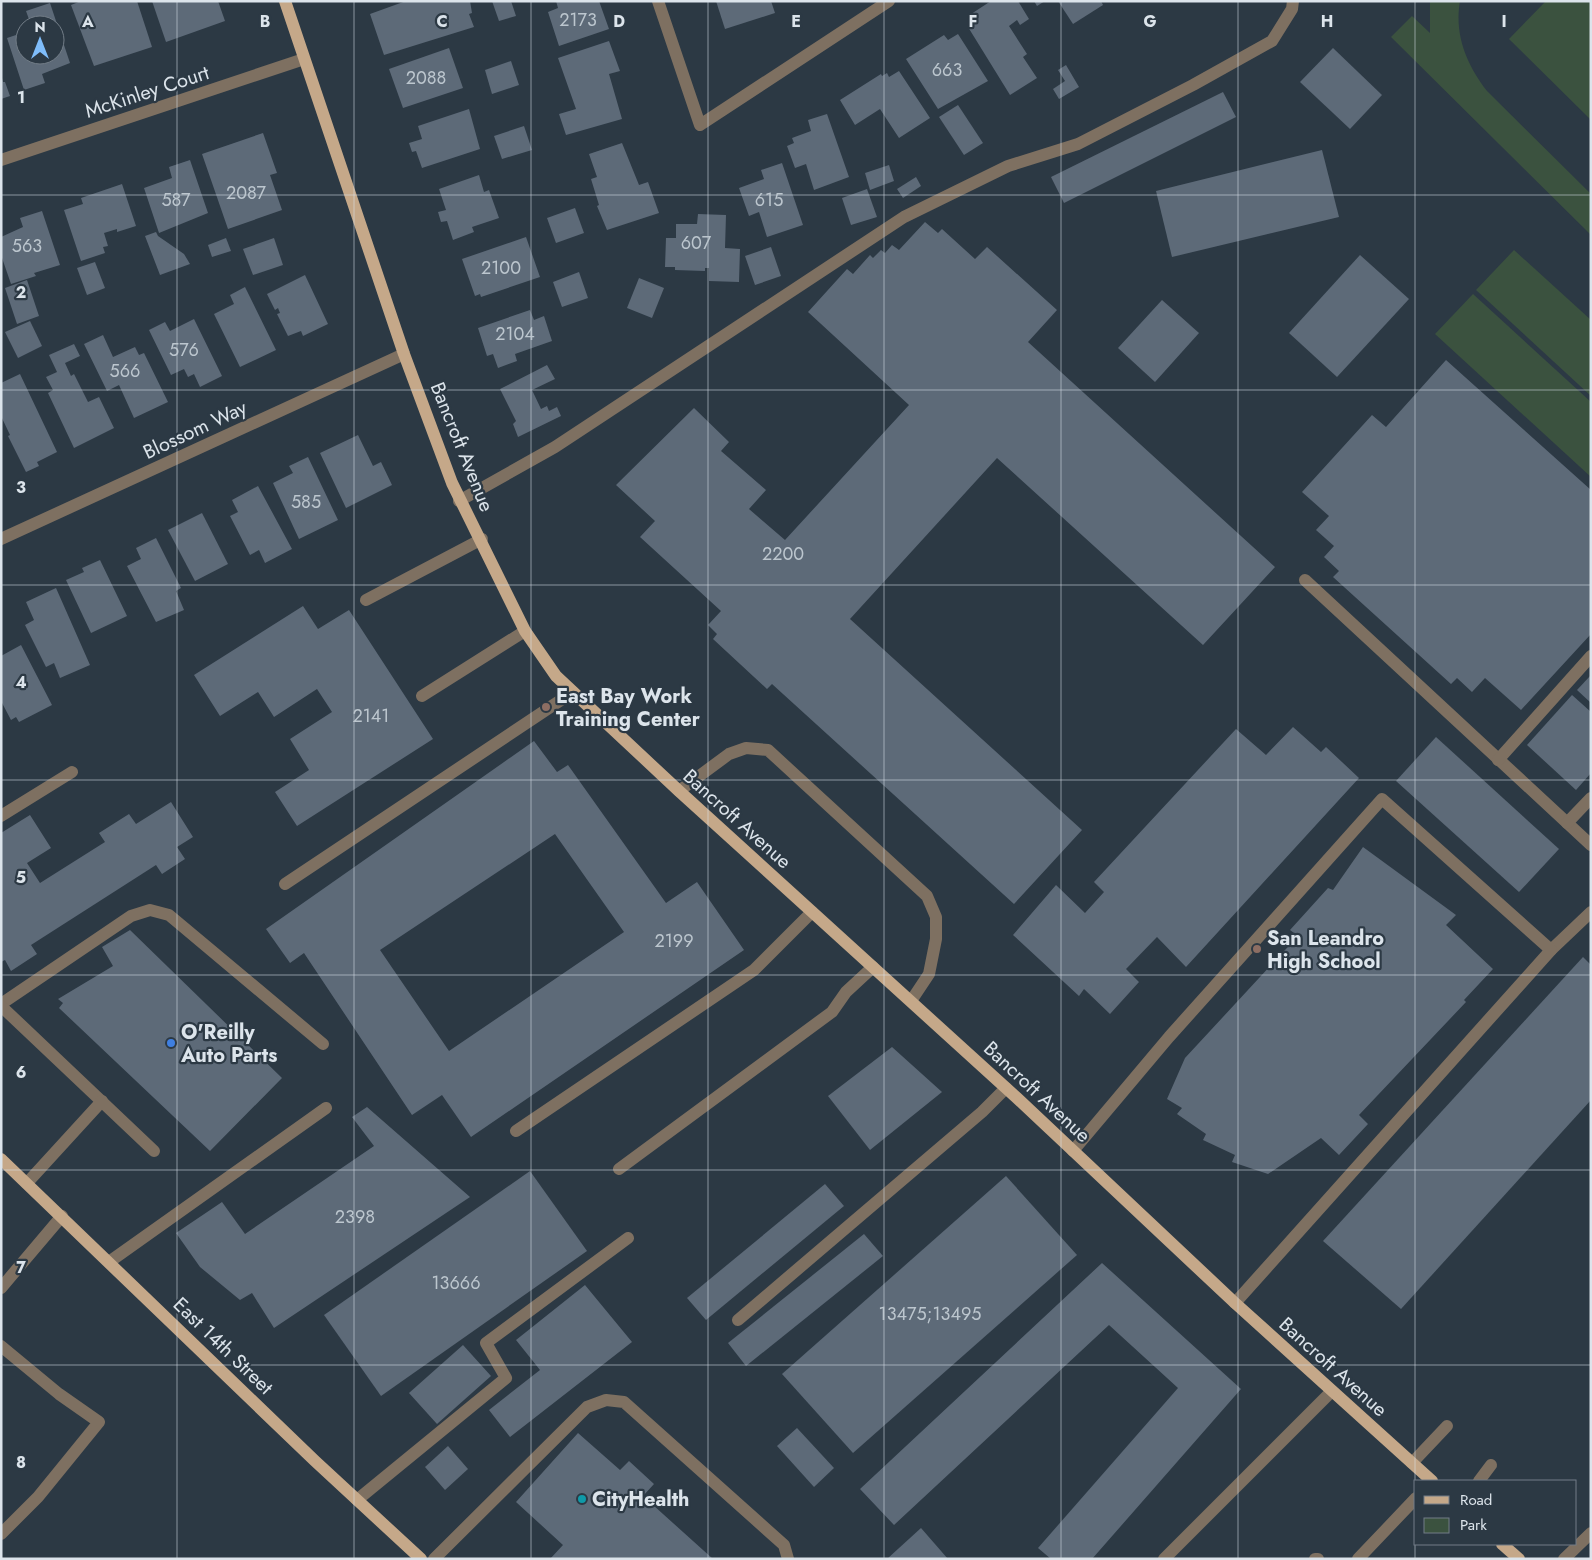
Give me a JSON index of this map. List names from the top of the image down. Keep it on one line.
{"streets":{"main road":["Bancroft Avenue","East 14th Street"],"street":["McKinley Court","Blossom Way"]},"crossings":[["McKinley Court","Bancroft Avenue"],["Blossom Way","Bancroft Avenue"]],"places":["East Bay Work Training Center","San Leandro High School","O'Reilly Auto Parts","CityHealth"],"house_numbers":["2173","663","2088","2087","587","615","607","563","2100","2104","576","566","585","2200","2141","2199","2398","13666","13475;13495"],"legend":["Road","Park"],"north":"top","grid":{"columns":["A","B","C","D","E","F","G","H","I"],"rows":["1","2","3","4","5","6","7","8"]}}
